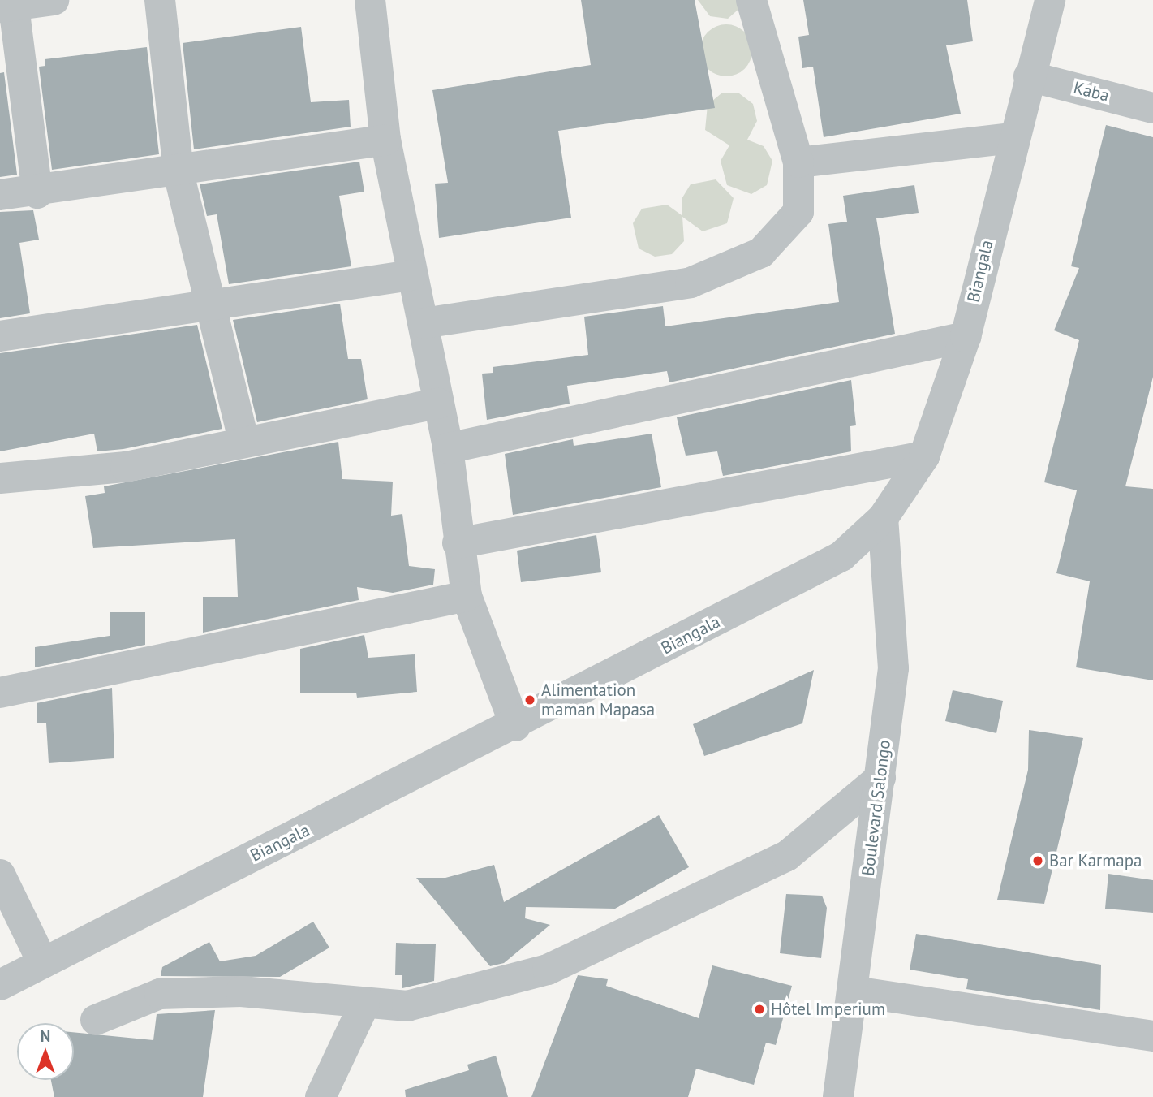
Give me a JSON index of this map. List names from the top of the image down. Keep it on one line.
{"streets":{"street":["Kaba","Biangala","Boulevard Salongo"]},"crossings":[["Kaba","Biangala"],["Biangala","Boulevard Salongo"]],"places":["Alimentation maman Mapasa","Bar Karmapa","Hôtel Imperium"],"north":"top"}
